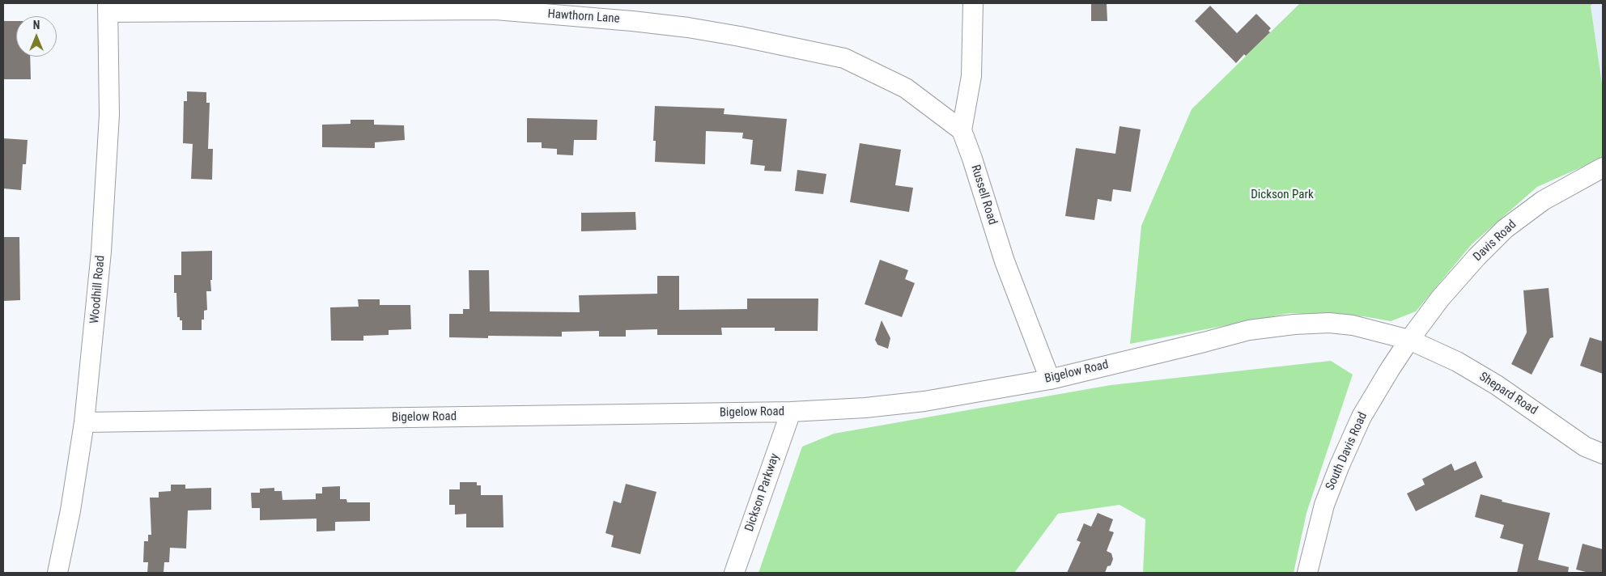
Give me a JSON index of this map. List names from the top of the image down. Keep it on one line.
{"streets":{"street":["Hawthorn Lane","Russell Road","Davis Road","Woodhill Road","Bigelow Road","Shepard Road","South Davis Road","Dickson Parkway"]},"crossings":[["Hawthorn Lane","Russell Road"],["Hawthorn Lane","Woodhill Road"],["Russell Road","Bigelow Road"],["Davis Road","Bigelow Road"],["Davis Road","Shepard Road"],["Davis Road","South Davis Road"],["Woodhill Road","Bigelow Road"],["Bigelow Road","Shepard Road"],["Bigelow Road","South Davis Road"],["Bigelow Road","Dickson Parkway"],["Shepard Road","South Davis Road"]],"parks":["Dickson Park"],"north":"top"}
